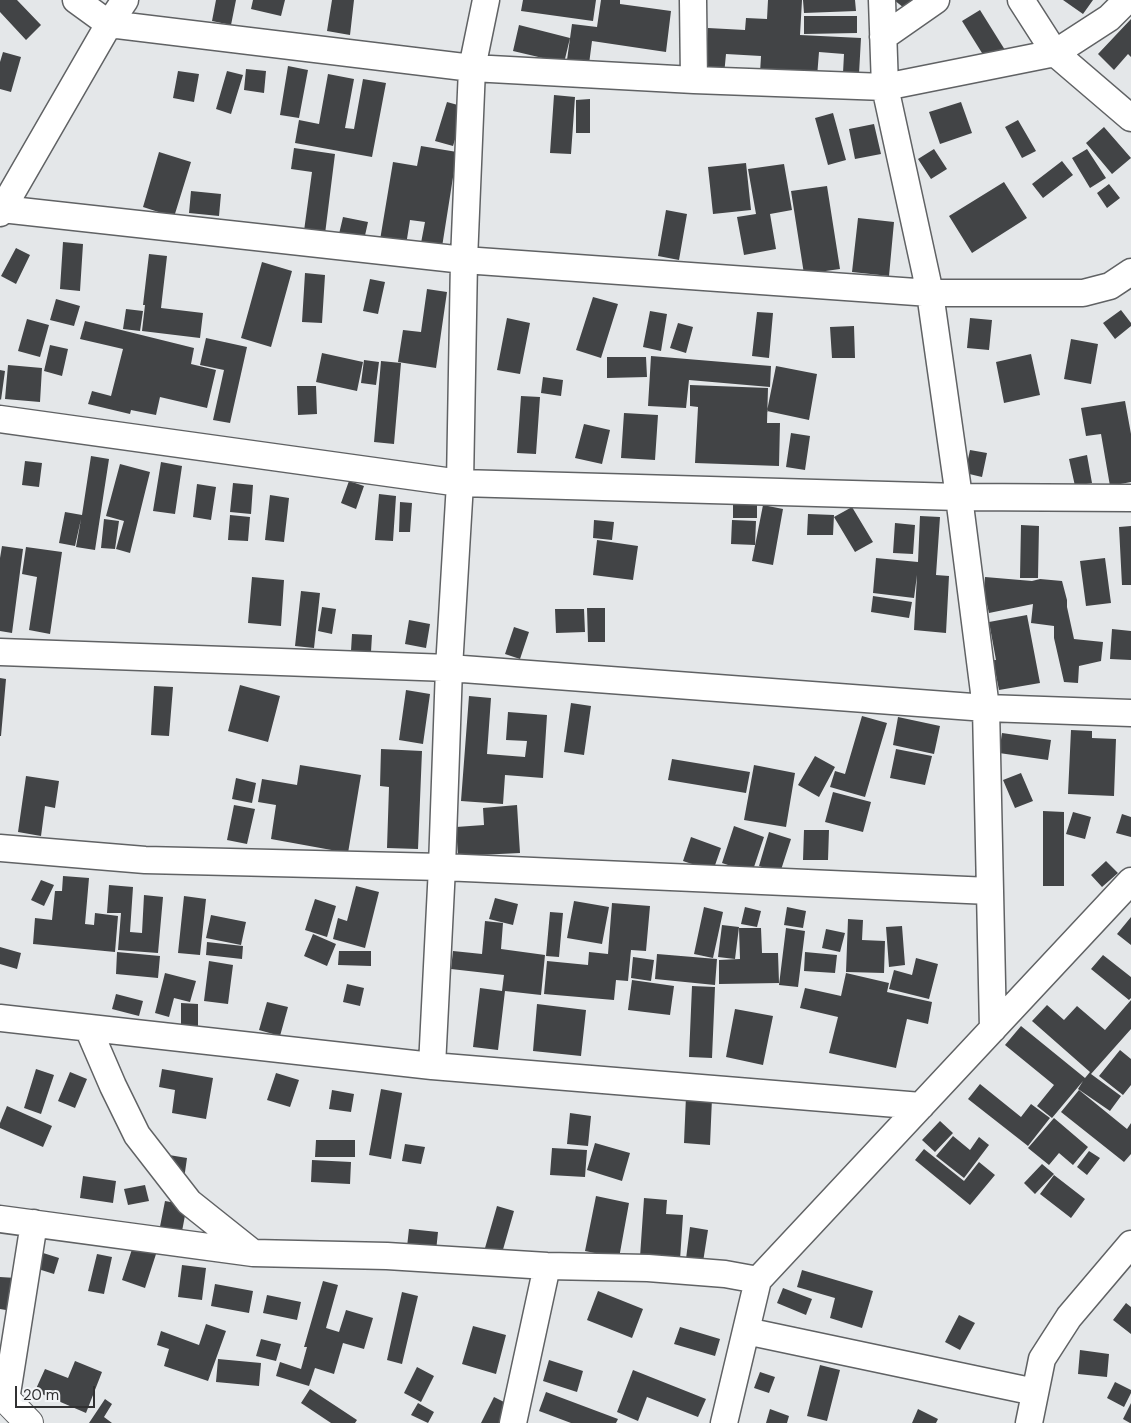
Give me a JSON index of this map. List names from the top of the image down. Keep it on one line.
{"scale_bar":"20 m"}
